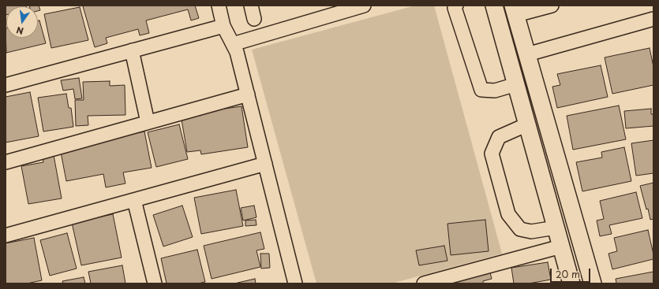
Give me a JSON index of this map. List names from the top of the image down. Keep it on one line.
{"scale_bar":"20 m","north":"bottom"}
